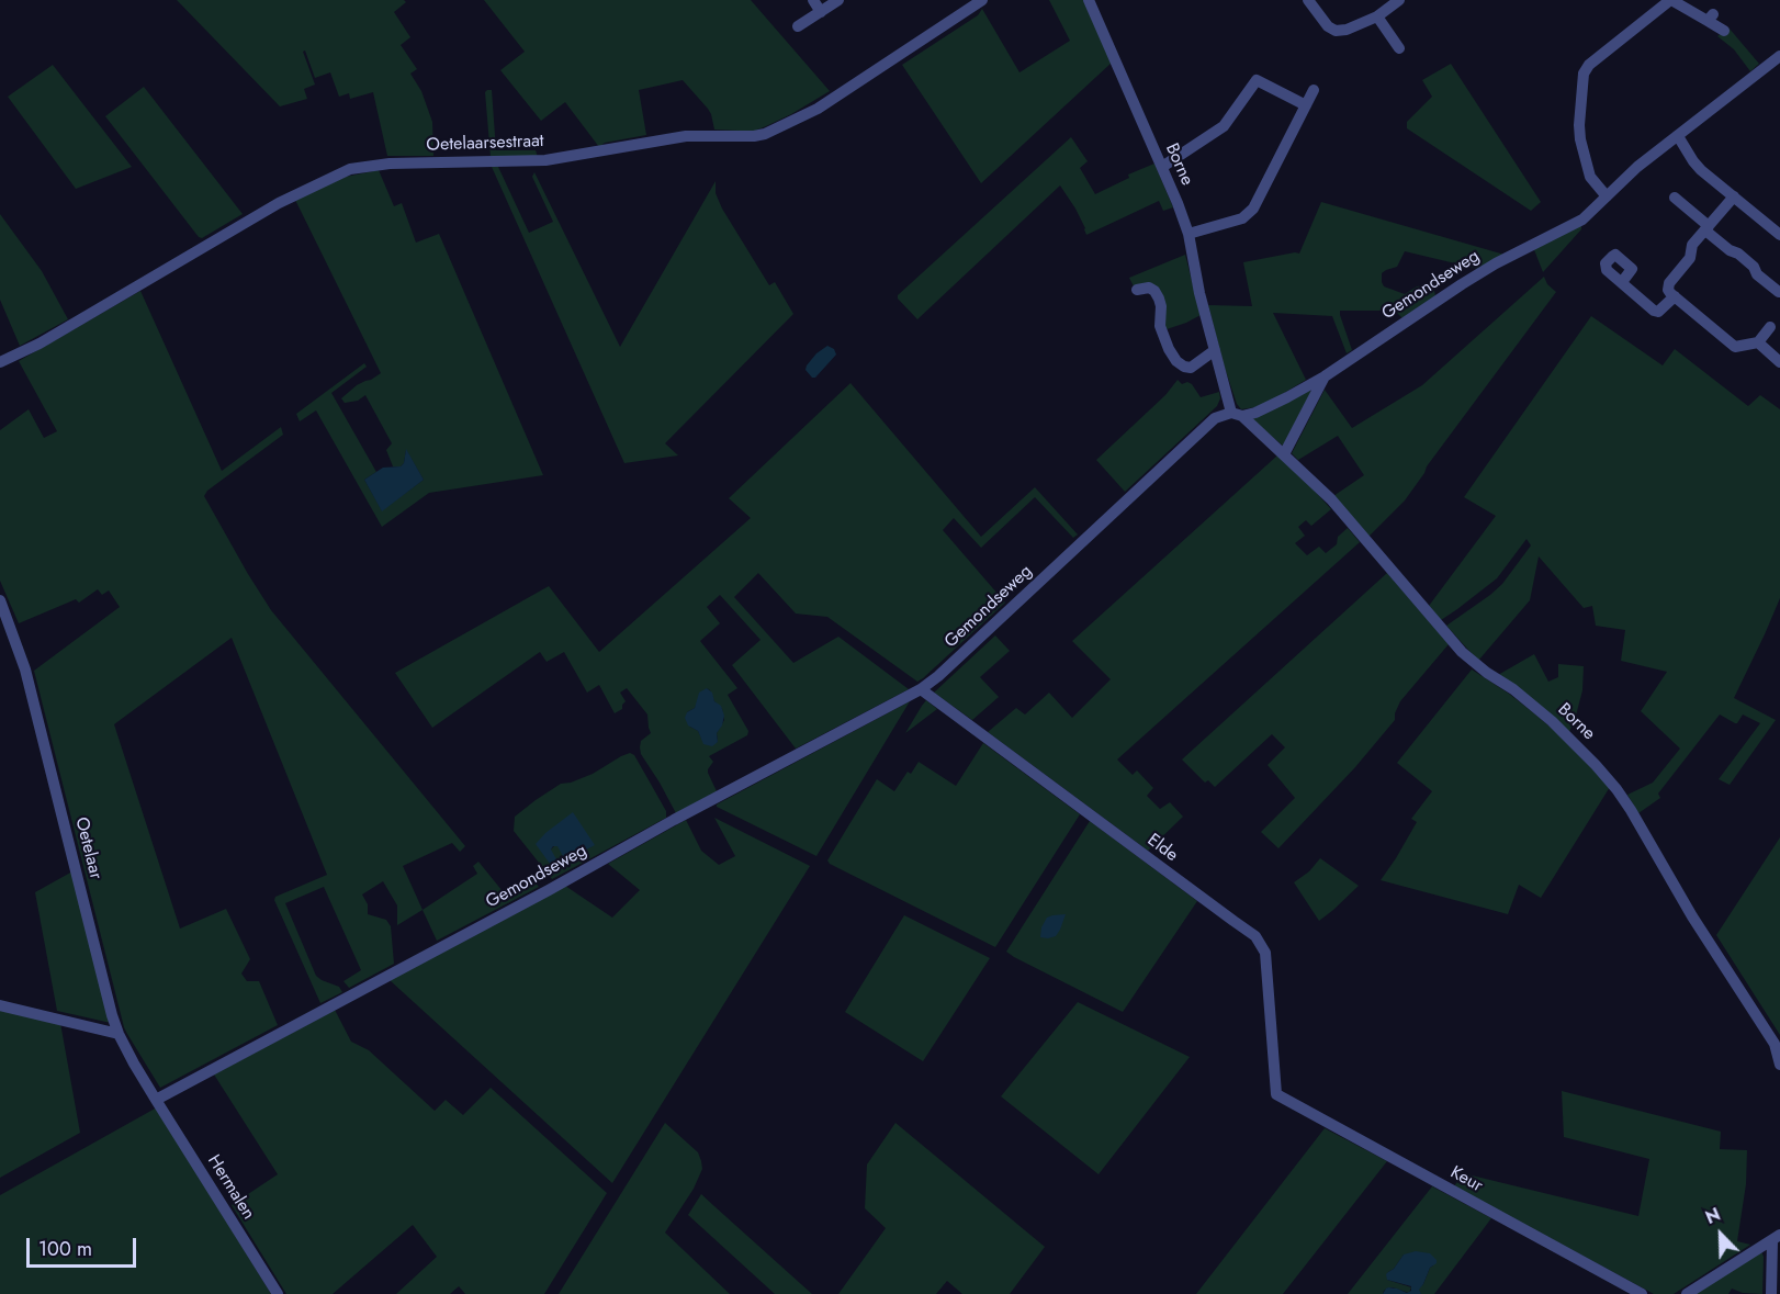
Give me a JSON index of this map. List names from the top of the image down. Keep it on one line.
{"streets":{"street":["Oetelaarsestraat","Borne","Gemondseweg","Oetelaar","Elde","Keur","Hermalen"]},"crossings":[["Borne","Gemondseweg"],["Gemondseweg","Oetelaar"],["Gemondseweg","Elde"],["Gemondseweg","Hermalen"],["Oetelaar","Hermalen"],["Elde","Keur"]],"scale_bar":"100 m","north":"top left"}
